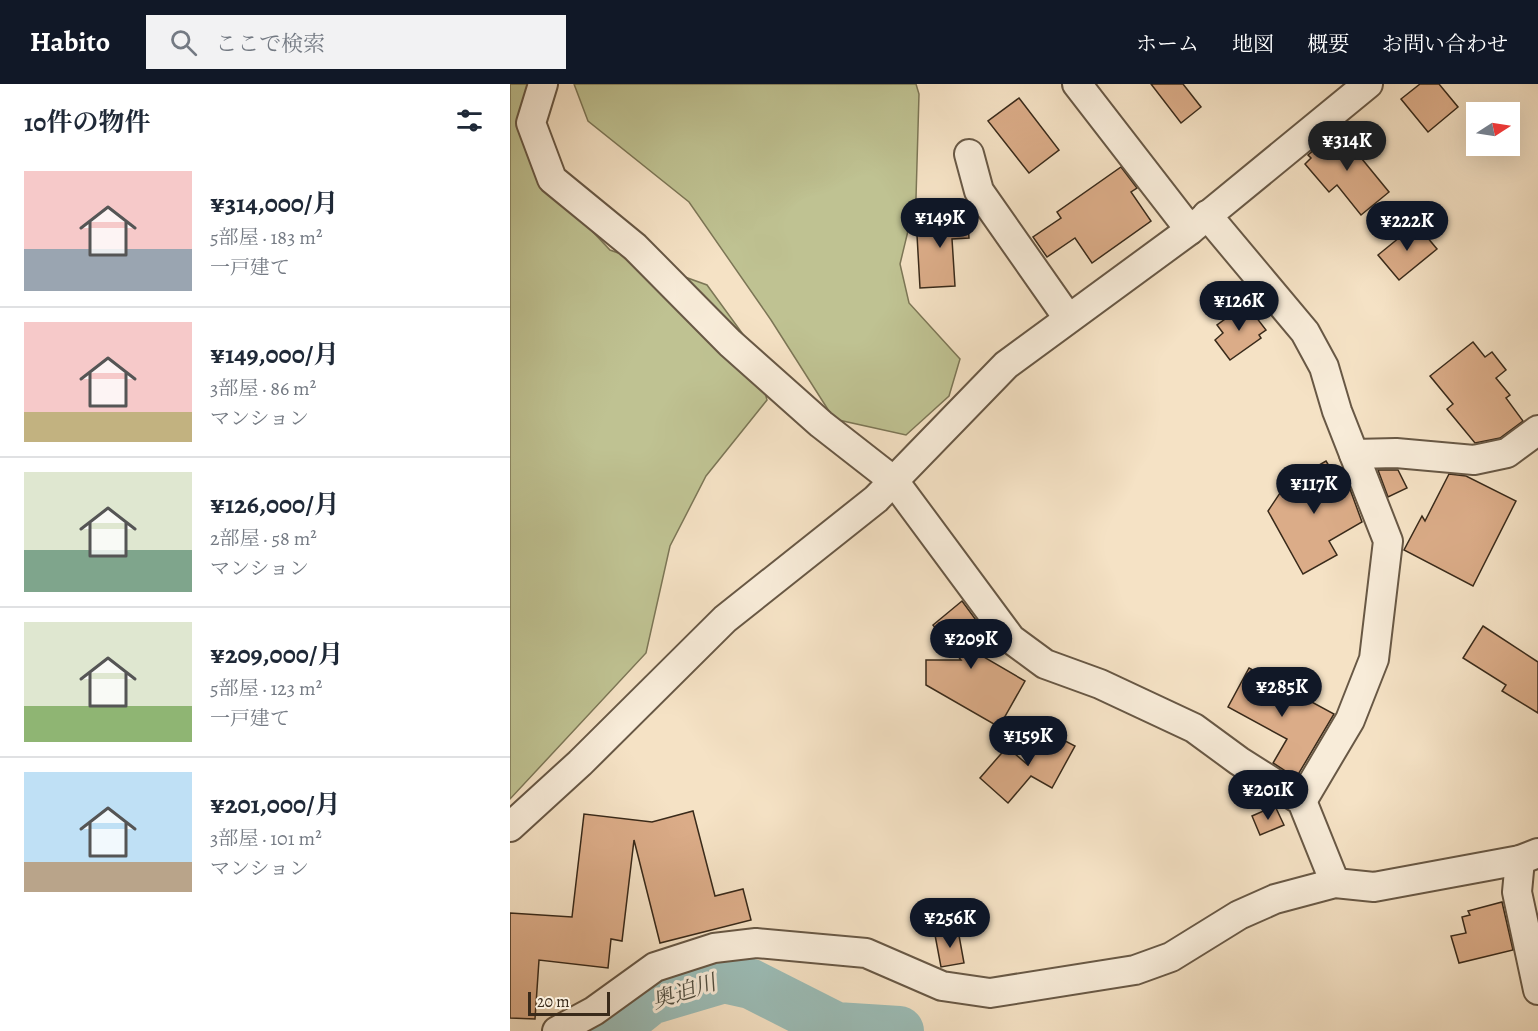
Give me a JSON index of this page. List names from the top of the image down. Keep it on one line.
{"water":["奥迫川"],"scale_bar":"20 m","north":"right","page":{"header":"Habito","search":"ここで検索","nav":["ホーム","地図","概要","お問い合わせ"],"heading":"10件の物件","price":["¥314K","¥149K","¥222K","¥126K","¥117K","¥209K","¥285K","¥159K","¥201K","¥256K"],"list":[{"name":"¥314,000/月","note":"5部屋 · 183 m² · 一戸建て"},{"name":"¥149,000/月","note":"3部屋 · 86 m² · マンション"},{"name":"¥126,000/月","note":"2部屋 · 58 m² · マンション"},{"name":"¥209,000/月","note":"5部屋 · 123 m² · 一戸建て"},{"name":"¥201,000/月","note":"3部屋 · 101 m² · マンション"}],"scale":"20 m"}}
